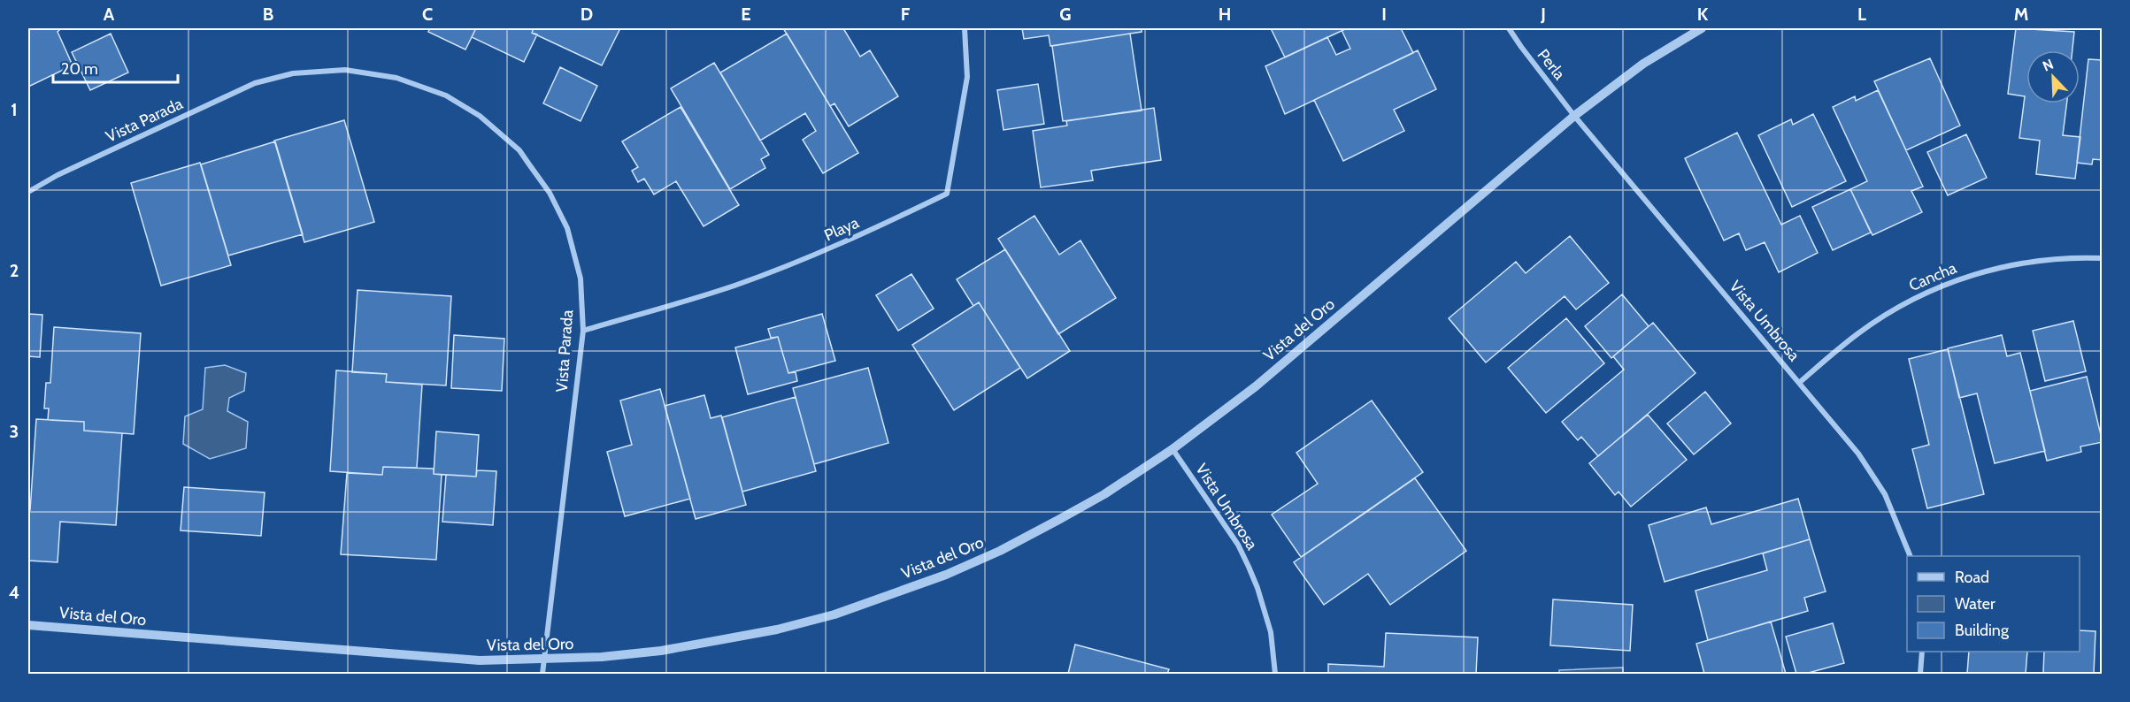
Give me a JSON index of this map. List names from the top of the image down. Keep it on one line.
{"streets":{"street":["Perla","Vista Parada","Playa","Cancha","Vista Umbrosa","Vista del Oro"]},"crossings":[["Perla","Vista Umbrosa"],["Perla","Vista del Oro"],["Vista Parada","Playa"],["Vista Parada","Vista del Oro"],["Cancha","Vista Umbrosa"],["Vista Umbrosa","Vista del Oro"]],"legend":["Road","Water","Building"],"scale_bar":"20 m","north":"top left","grid":{"columns":["A","B","C","D","E","F","G","H","I","J","K","L","M"],"rows":["1","2","3","4"]}}
